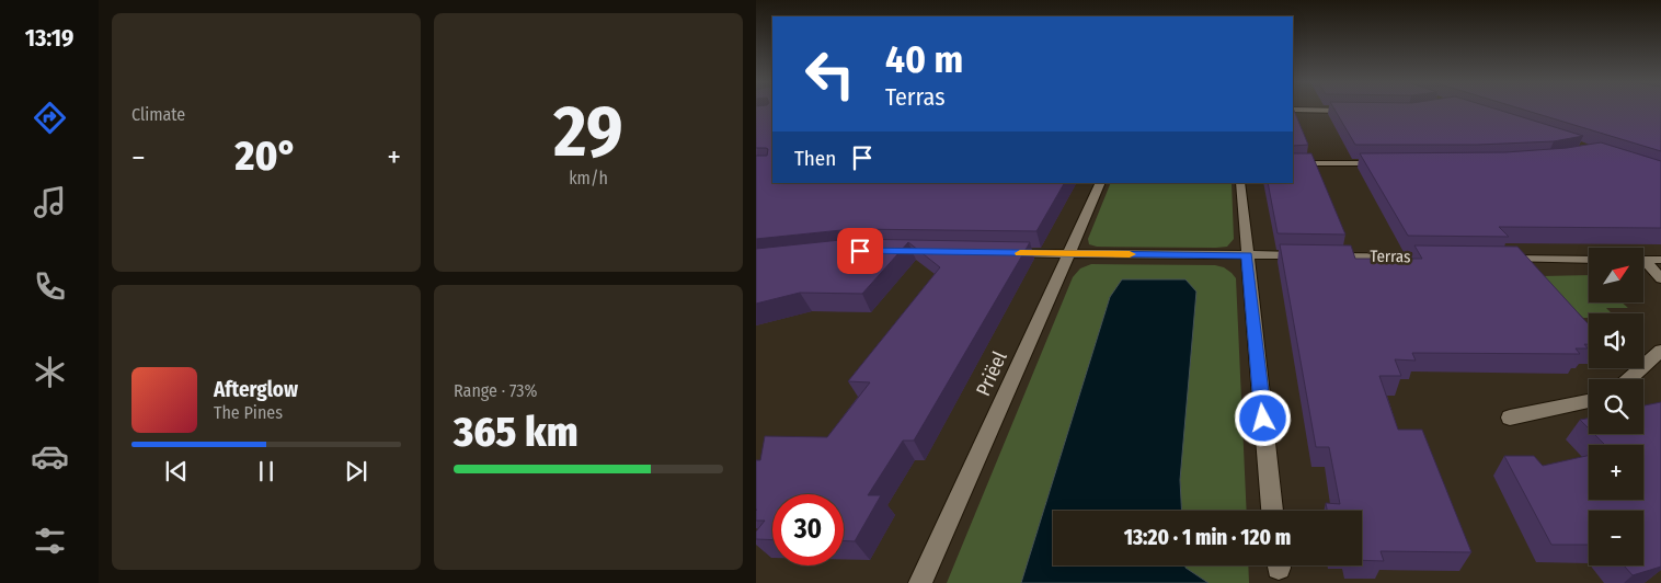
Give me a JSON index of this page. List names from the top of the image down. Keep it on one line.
{"streets":{"street":["Terras","Priëel"]},"crossings":[["Terras","Priëel"]],"north":"top right","page":{"tabs":"13:19","tile":["Climate",["29","km/h"],["Range · 73%","365 km"]],"turn":["40 m","Terras"],"then":"Then","heat":["−","20°","+"],"map_buttons":["+","−"],"song":["Afterglow","The Pines"],"limit":"30","trip":"13:20 · 1 min · 120 m"}}
